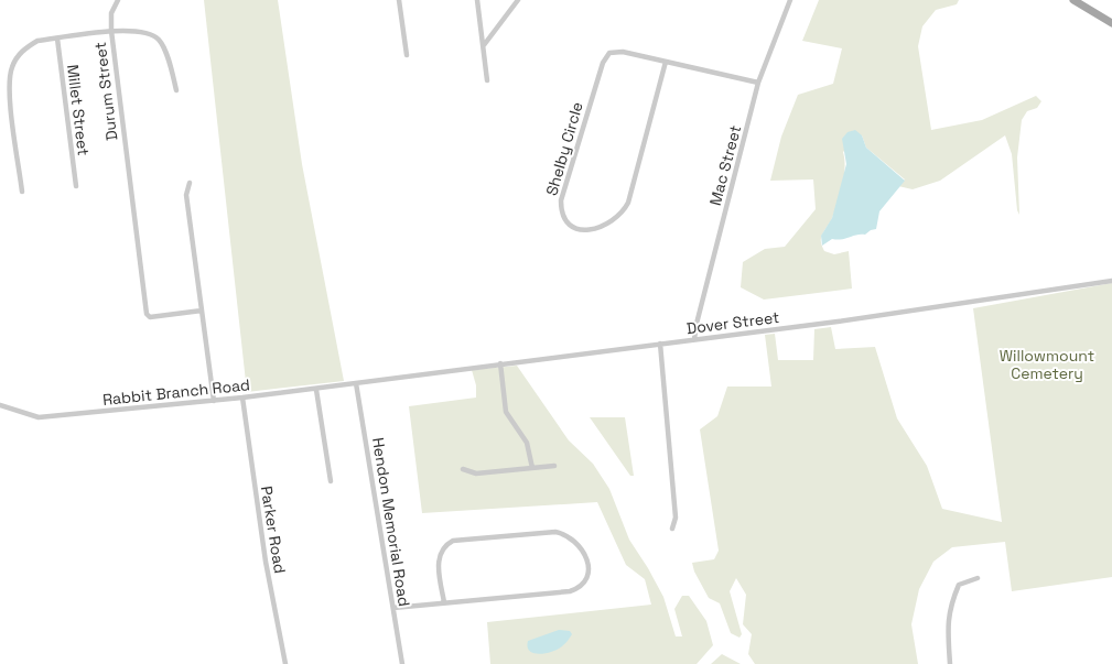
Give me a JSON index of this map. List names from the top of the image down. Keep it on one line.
{"streets":{"street":["Durum Street","Millet Street","Shelby Circle","Mac Street","Dover Street","Rabbit Branch Road","Hendon Memorial Road","Parker Road"]},"crossings":[["Shelby Circle","Mac Street"],["Mac Street","Dover Street"],["Dover Street","Rabbit Branch Road"],["Dover Street","Hendon Memorial Road"],["Rabbit Branch Road","Hendon Memorial Road"],["Rabbit Branch Road","Parker Road"]],"parks":["Willowmount Cemetery"]}
